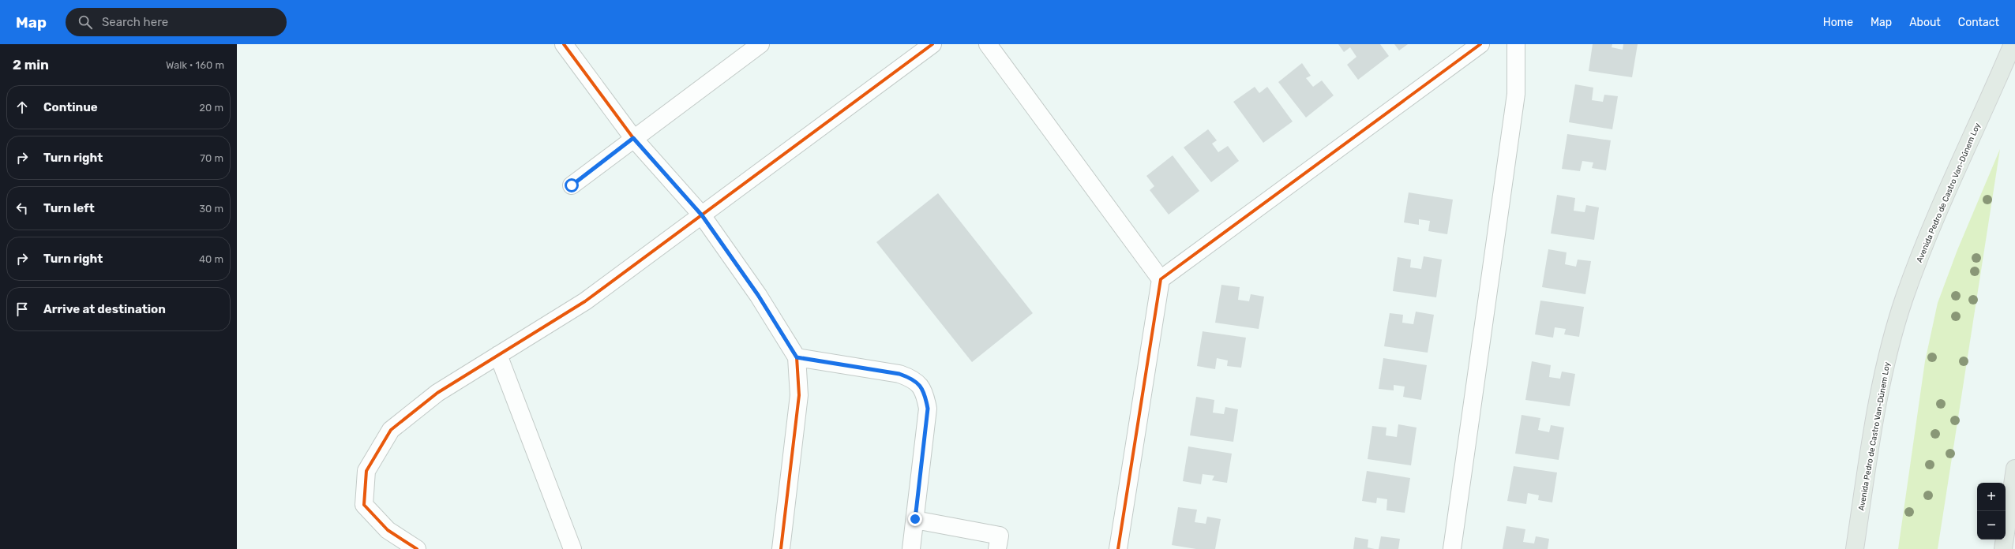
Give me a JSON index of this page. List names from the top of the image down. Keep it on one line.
{"streets":{"highway":["Avenida Pedro de Castro Van-Dúnem Loy"]},"page":{"header":"Map","search":"Search here","nav":["Home","Map","About","Contact"],"heading":["2 min","Walk · 160 m"],"list":[["Continue","20 m"],["Turn right","70 m"],["Turn left","30 m"],["Turn right","40 m"],"Arrive at destination"],"map_buttons":["+","−"]}}
